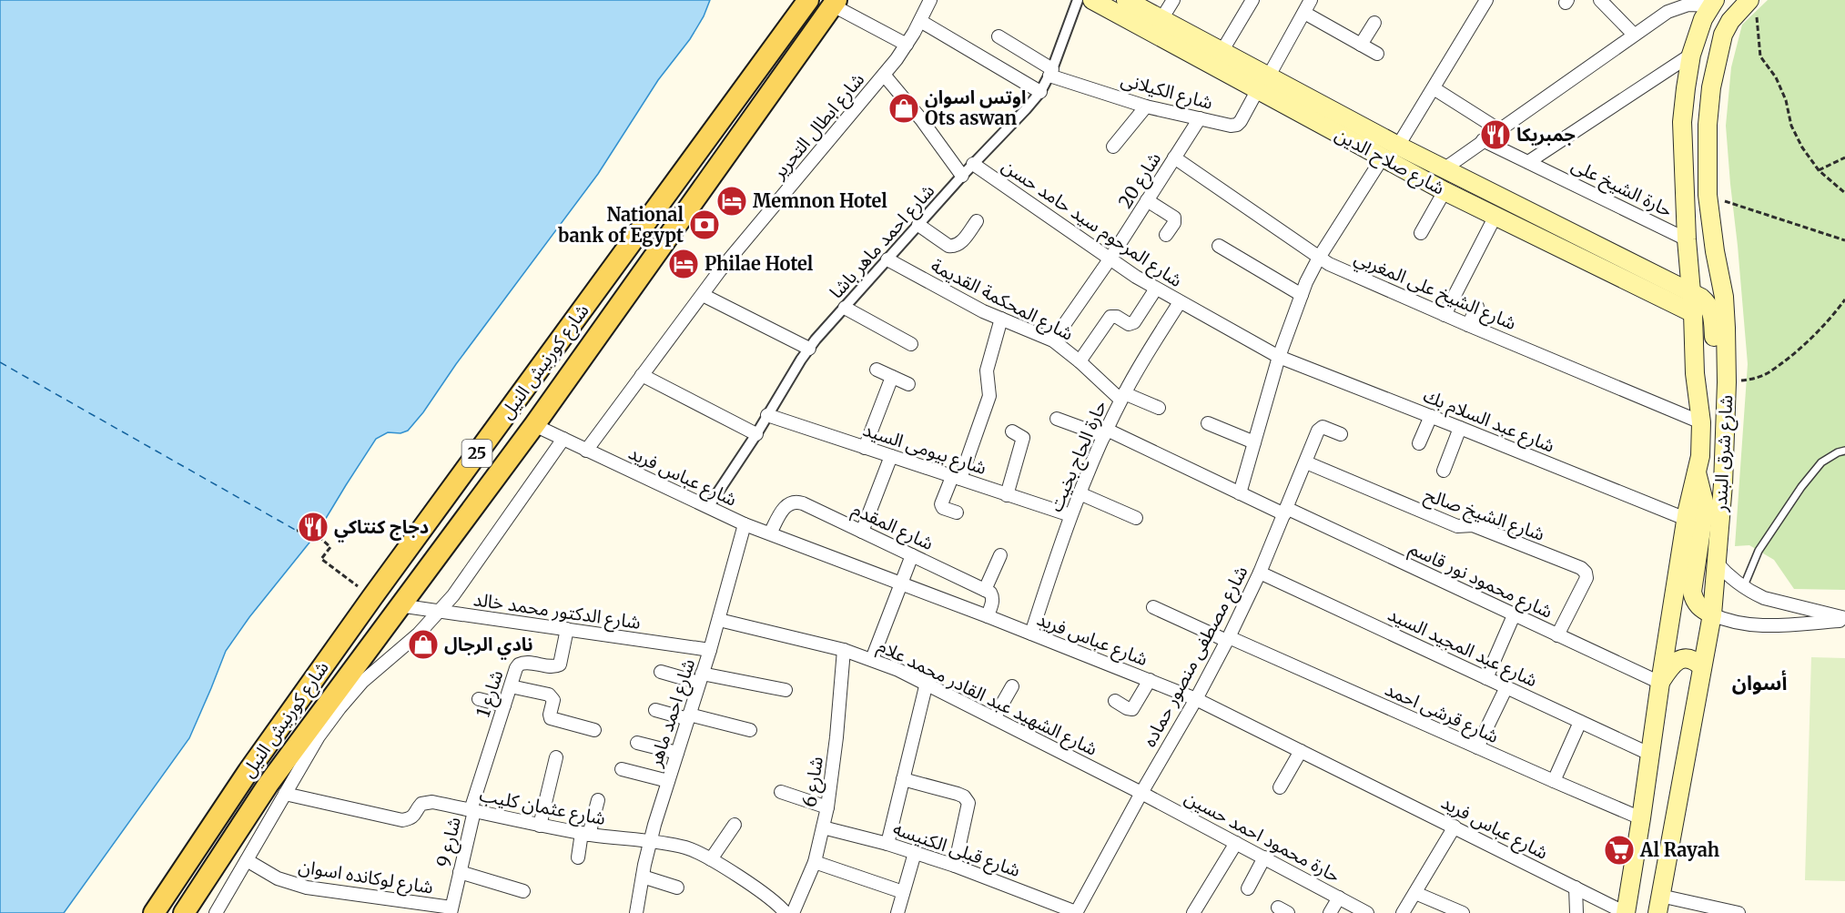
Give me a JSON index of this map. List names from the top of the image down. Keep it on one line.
{"streets":{"main road":["شارع صلاح الدين","شارع كورنيش النيل","25","شارع شرق البندر"],"street":["شارع الكيلانى","شارع ابطال التحرير","شارع 20","حارة الشيخ على","شارع المرحوم سيد حامد حسن","شارع احمد ماهر باشا","شارع الشيخ على المغربي","شارع المحكمة القديمة","شارع عبد السلام بك","شارع بيومى السيد","حارة الحاج بخيت","شارع عباس فريد","شارع الشيخ صالح","شارع المقدم","شارع محمود نور قاسم","شارع الدكتور محمد خالد","شارع عبد المجيد السيد","شارع مصطفى منصور حماده","شارع 1","شارع الشهيد عبد القادر محمد علام","شارع احمد ماهر","شارع قرشى احمد","شارع 6","شارع عثمان كليب","حارة محمود احمد حسين","شارع 9","شارع قبلى الكنيسه","شارع لوكانده اسوان"]},"crossings":[["شارع الكيلانى","شارع صلاح الدين"],["شارع الكيلانى","شارع 20"],["شارع الكيلانى","شارع احمد ماهر باشا"],["شارع ابطال التحرير","شارع عباس فريد"],["شارع صلاح الدين","شارع شرق البندر"],["شارع 20","شارع المرحوم سيد حامد حسن"],["شارع 20","شارع الشيخ على المغربي"],["شارع 20","شارع المحكمة القديمة"],["حارة الشيخ على","شارع شرق البندر"],["شارع المرحوم سيد حامد حسن","شارع احمد ماهر باشا"],["شارع المرحوم سيد حامد حسن","شارع عبد السلام بك"],["شارع المرحوم سيد حامد حسن","حارة الحاج بخيت"],["شارع احمد ماهر باشا","شارع المحكمة القديمة"],["شارع احمد ماهر باشا","شارع بيومى السيد"],["شارع احمد ماهر باشا","شارع عباس فريد"],["شارع الشيخ على المغربي","شارع شرق البندر"],["شارع المحكمة القديمة","حارة الحاج بخيت"],["شارع كورنيش النيل","شارع عباس فريد"],["شارع كورنيش النيل","شارع الدكتور محمد خالد"],["شارع عبد السلام بك","شارع شرق البندر"],["شارع بيومى السيد","حارة الحاج بخيت"],["شارع شرق البندر","شارع عباس فريد"],["شارع شرق البندر","شارع محمود نور قاسم"],["شارع شرق البندر","شارع عبد المجيد السيد"],["شارع شرق البندر","شارع قرشى احمد"],["حارة الحاج بخيت","شارع عباس فريد"],["حارة الحاج بخيت","شارع محمود نور قاسم"],["شارع عباس فريد","شارع المقدم"],["شارع عباس فريد","شارع مصطفى منصور حماده"],["شارع عباس فريد","شارع احمد ماهر"],["شارع الشيخ صالح","شارع محمود نور قاسم"],["شارع الشيخ صالح","شارع مصطفى منصور حماده"],["شارع محمود نور قاسم","شارع مصطفى منصور حماده"],["شارع الدكتور محمد خالد","شارع 1"],["شارع الدكتور محمد خالد","شارع احمد ماهر"],["شارع عبد المجيد السيد","شارع مصطفى منصور حماده"],["شارع مصطفى منصور حماده","شارع الشهيد عبد القادر محمد علام"],["شارع مصطفى منصور حماده","شارع قرشى احمد"],["شارع مصطفى منصور حماده","حارة محمود احمد حسين"],["شارع مصطفى منصور حماده","شارع قبلى الكنيسه"],["شارع 1","شارع عثمان كليب"],["شارع 1","شارع 9"],["شارع الشهيد عبد القادر محمد علام","شارع احمد ماهر"],["شارع الشهيد عبد القادر محمد علام","شارع 6"],["شارع الشهيد عبد القادر محمد علام","حارة محمود احمد حسين"],["شارع احمد ماهر","شارع عثمان كليب"],["شارع 6","شارع قبلى الكنيسه"],["شارع عثمان كليب","شارع 9"],["شارع 9","شارع لوكانده اسوان"]],"districts":["أسوان"],"places":{"shop":["اوتس اسوان Ots aswan","نادي الرجال"],"restaurant":["جمبريكا","دجاج كنتاكي"],"hotel":["Memnon Hotel","Philae Hotel"],"bank":["National bank of Egypt"],"supermarket":["Al Rayah"]}}
